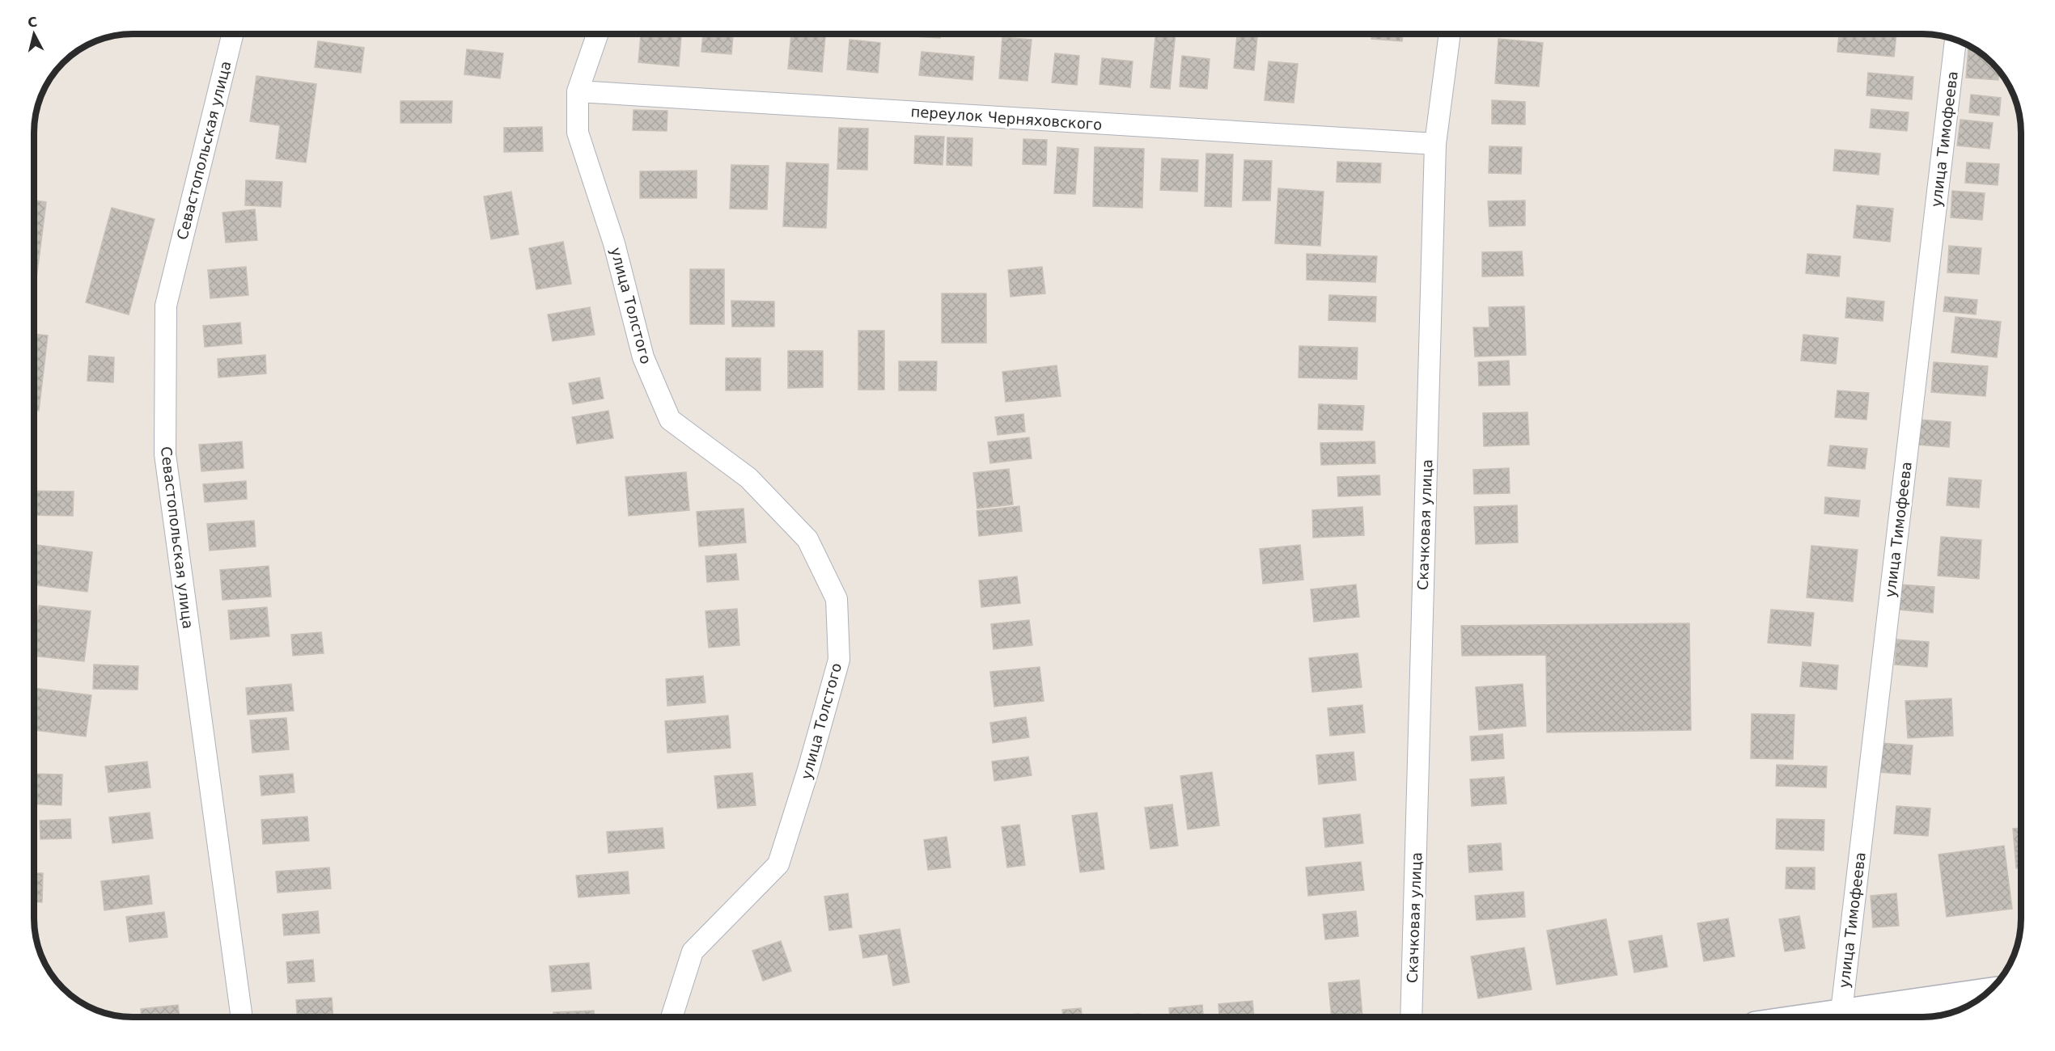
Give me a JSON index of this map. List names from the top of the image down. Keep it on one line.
{"streets":{"street":["переулок Черняховского","улица Тимофеева","Севастопольская улица","улица Толстого","Скачковая улица"]},"crossings":[["переулок Черняховского","улица Толстого"],["переулок Черняховского","Скачковая улица"]],"north":"top"}
